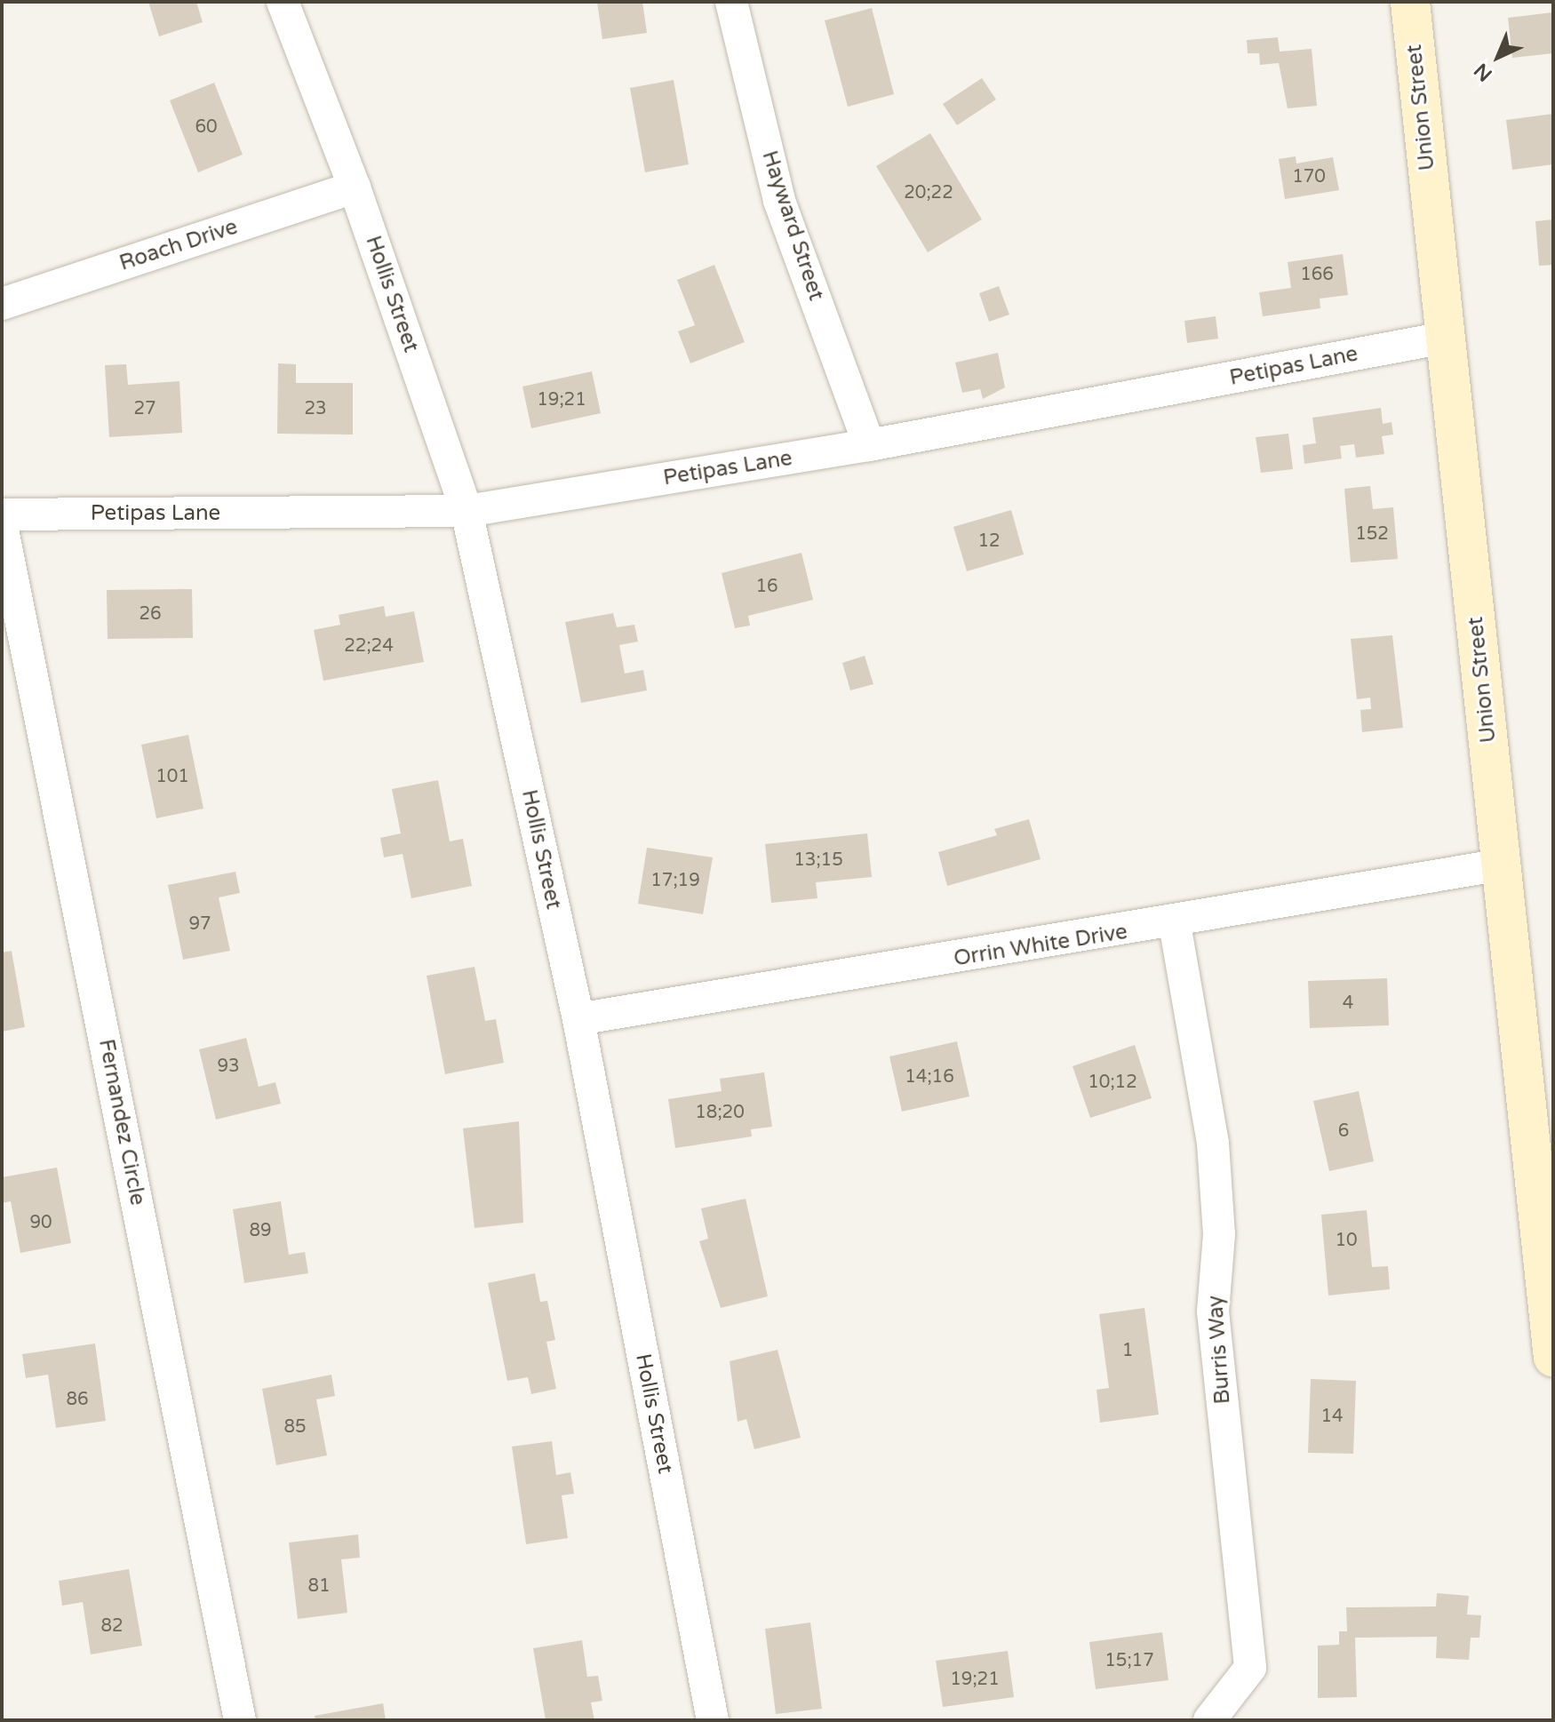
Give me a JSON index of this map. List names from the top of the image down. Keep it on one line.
{"streets":{"main road":["Union Street"],"street":["Hayward Street","Roach Drive","Hollis Street","Petipas Lane","Orrin White Drive","Fernandez Circle","Burris Way"]},"crossings":[["Union Street","Petipas Lane"],["Union Street","Orrin White Drive"],["Hayward Street","Petipas Lane"],["Roach Drive","Hollis Street"],["Hollis Street","Petipas Lane"],["Hollis Street","Orrin White Drive"],["Orrin White Drive","Burris Way"]],"house_numbers":["60","170","20;22","166","19;21","27","23","152","12","16","26","22;24","101","13;15","17;19","97","4","93","14;16","10;12","18;20","6","90","89","10","1","86","14","85","81","82","15;17","19;21"],"north":"bottom left"}
